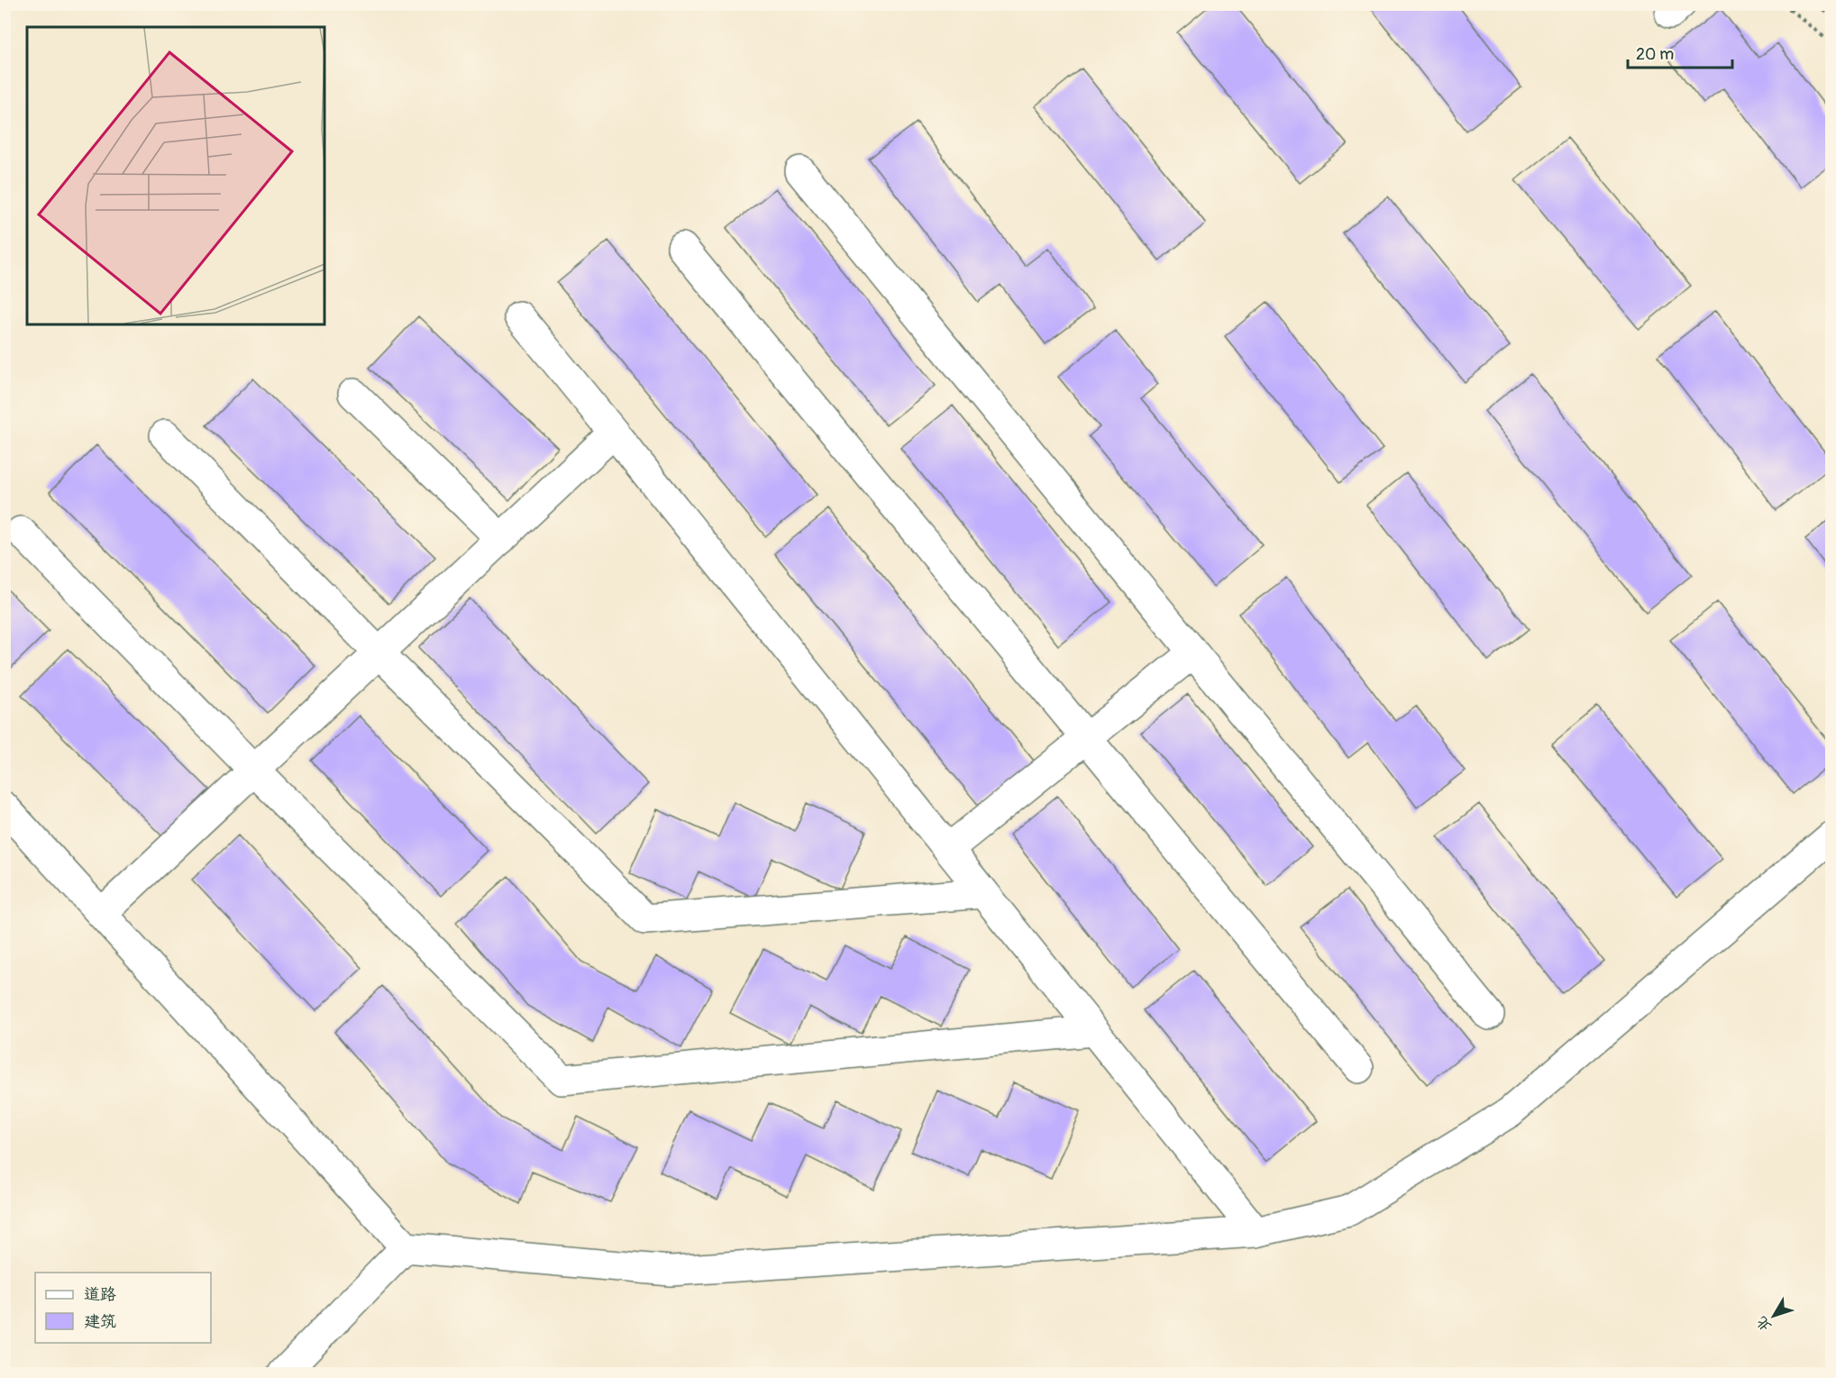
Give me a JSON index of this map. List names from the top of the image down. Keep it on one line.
{"legend":["道路","建筑"],"scale_bar":"20 m","north":"bottom left"}
